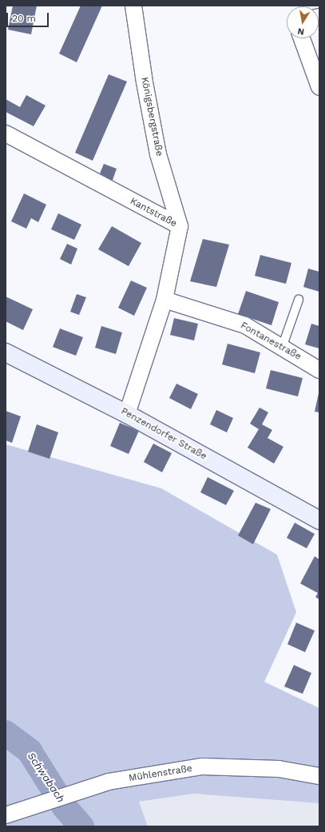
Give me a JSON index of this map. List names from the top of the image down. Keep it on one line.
{"streets":{"main road":["Penzendorfer Straße"],"street":["Königsbergstraße","Kantstraße","Fontanestraße","Mühlenstraße"]},"crossings":[["Königsbergstraße","Kantstraße"],["Kantstraße","Fontanestraße"],["Kantstraße","Penzendorfer Straße"]],"water":["Schwabach"],"scale_bar":"20 m","north":"bottom"}
